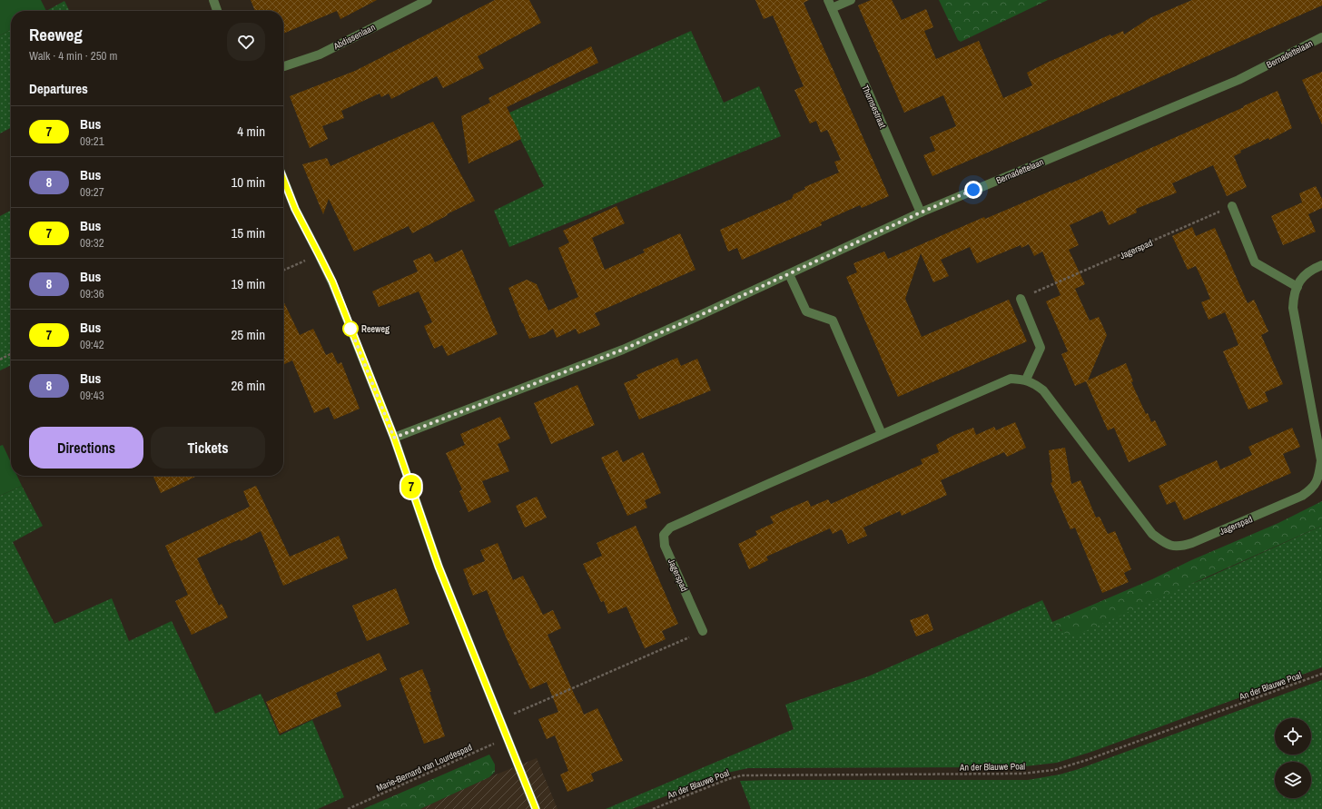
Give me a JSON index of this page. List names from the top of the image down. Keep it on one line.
{"streets":{"street":["Abdissenlaan","Bernadettelaan","Thornsestraat","Jagerspad"],"path":["An der Blauwe Poal","Marie-Bernard van Lourdespad"]},"crossings":[["Bernadettelaan","Thornsestraat"]],"places":["Reeweg"],"lines":["bus line 7"],"page":{"on_map":"7","heading":[["Reeweg","Walk · 4 min · 250 m"],"Departures"],"list":[{"mark":"7","name":"Bus","note":"09:21","value":"4 min"},{"mark":"8","name":"Bus","note":"09:27","value":"10 min"},{"mark":"7","name":"Bus","note":"09:32","value":"15 min"},{"mark":"8","name":"Bus","note":"09:36","value":"19 min"},{"mark":"7","name":"Bus","note":"09:42","value":"25 min"},{"mark":"8","name":"Bus","note":"09:43","value":"26 min"}],"buttons":["Directions","Tickets"]}}
